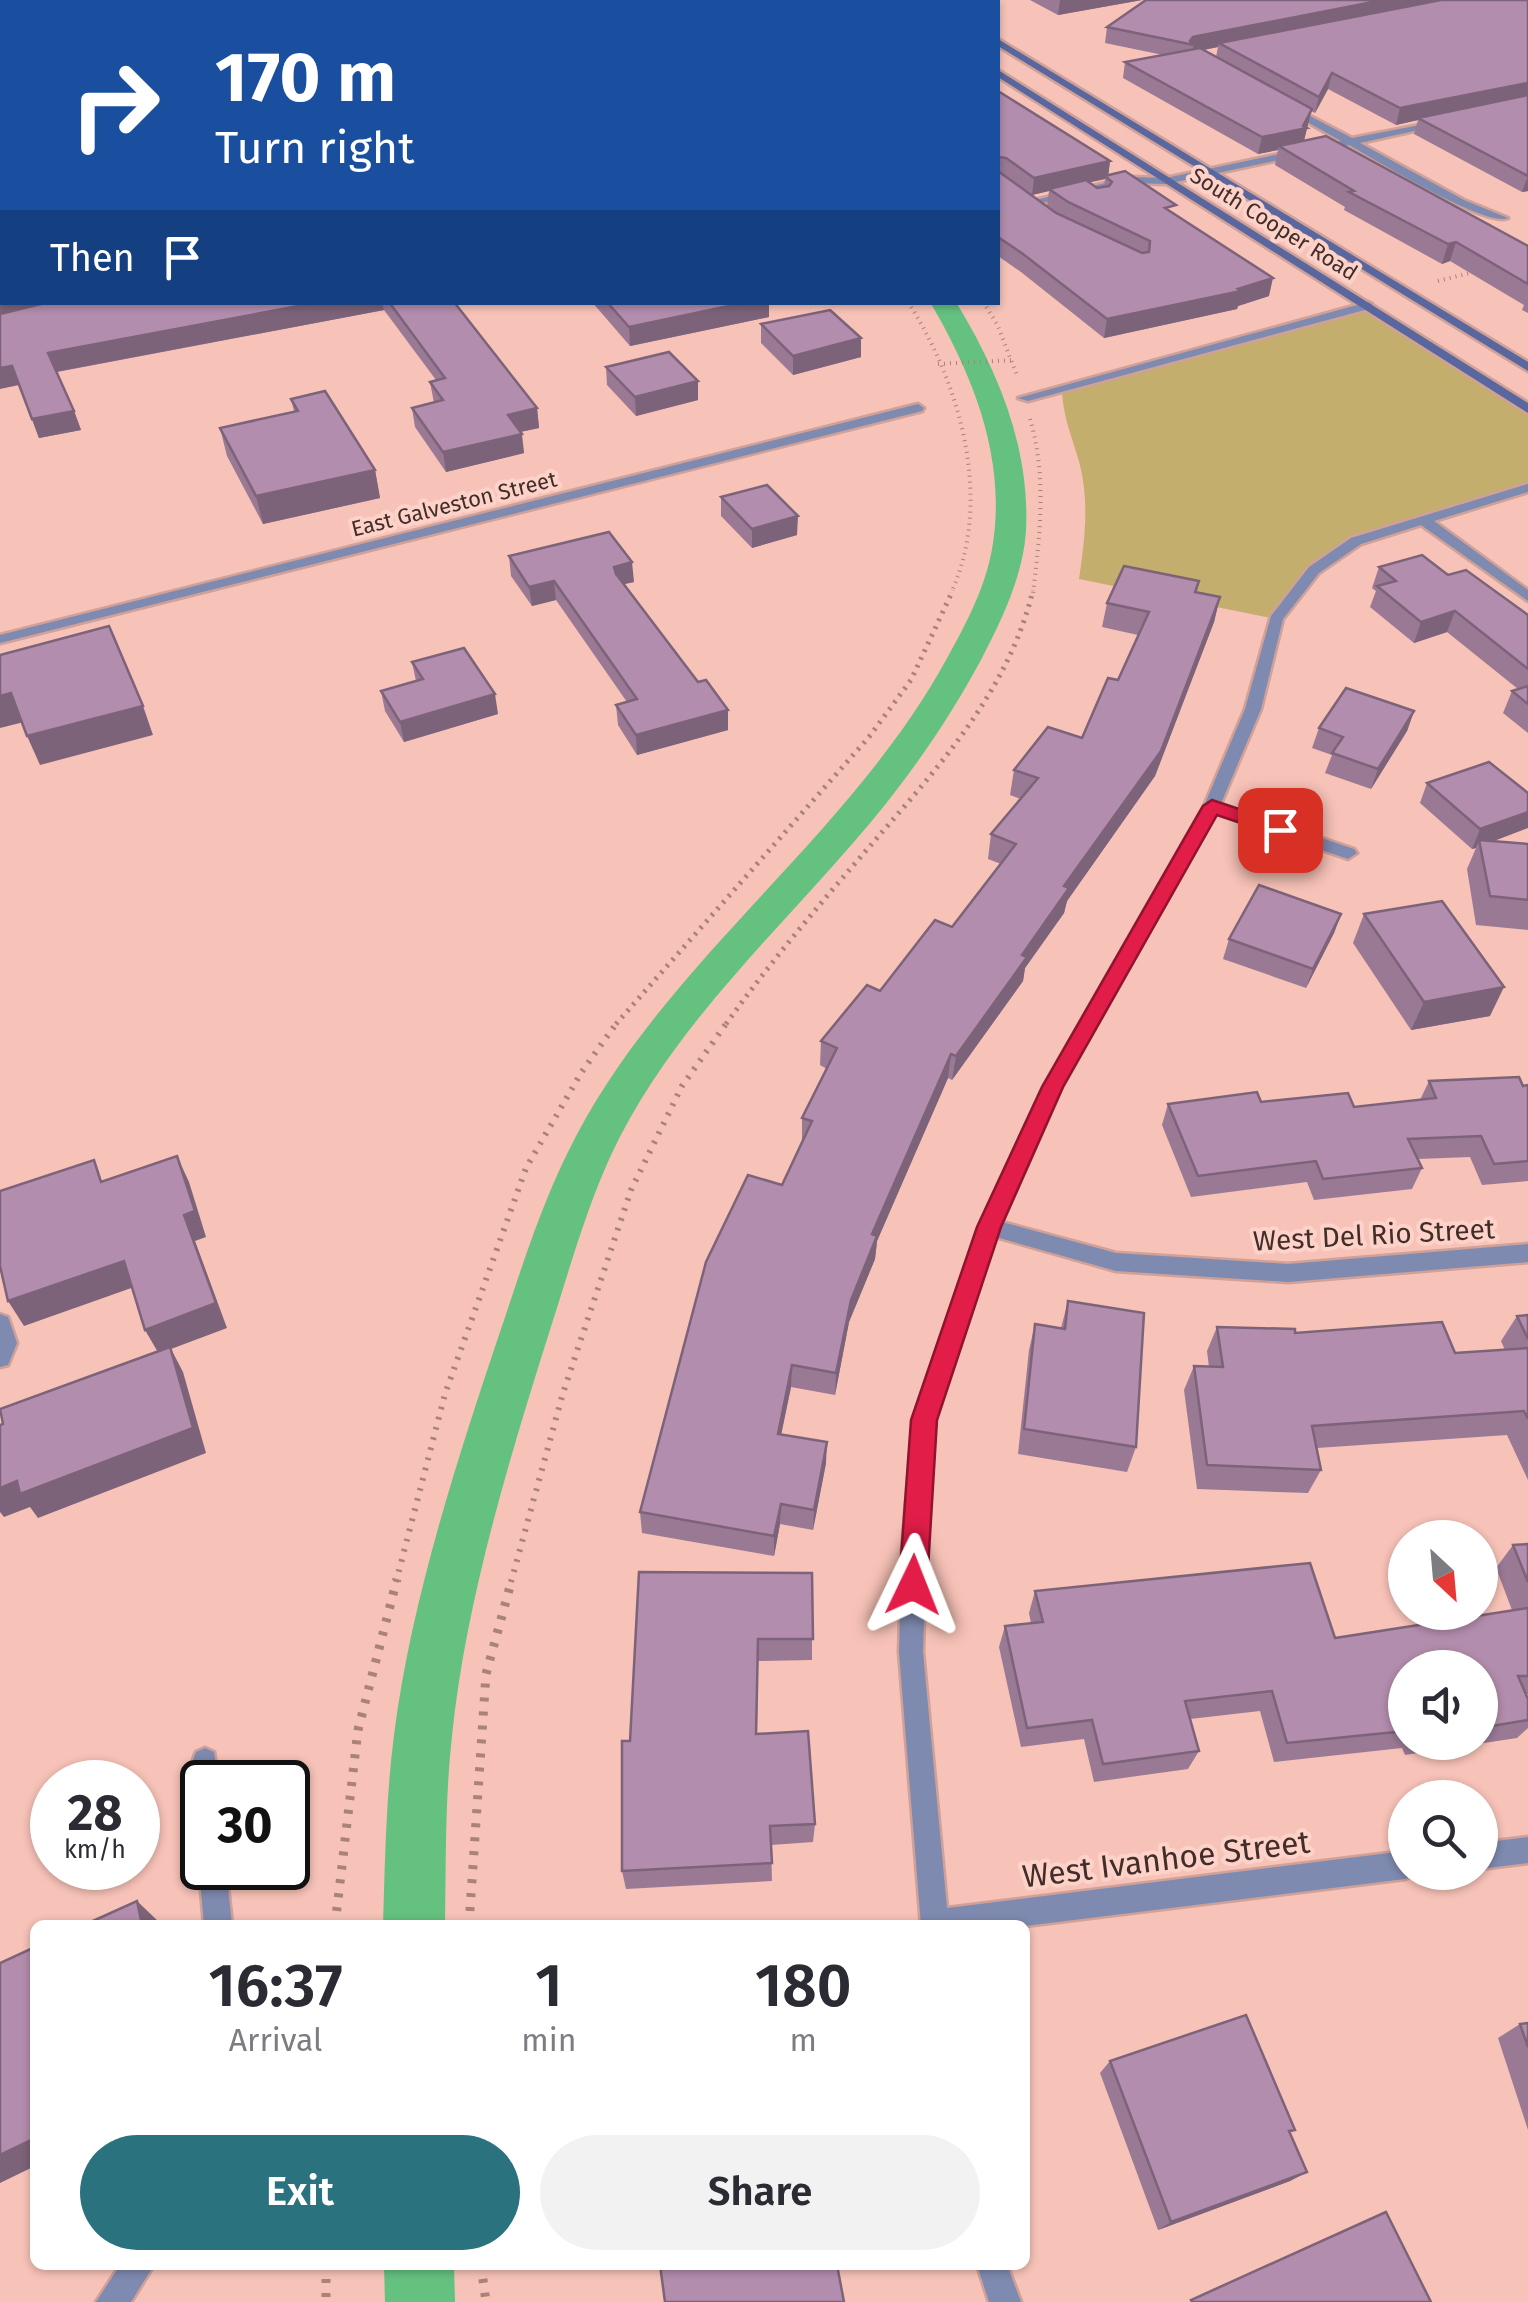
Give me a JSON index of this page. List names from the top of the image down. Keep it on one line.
{"streets":{"main road":["South Cooper Road"],"street":["East Galveston Street","West Del Rio Street","West Ivanhoe Street"]},"north":"bottom right","page":{"turn":["170 m","Turn right"],"then":"Then","speed":"28 km/h","limit":"30","eta":["16:37","Arrival","1","min","180","m"],"buttons":["Exit","Share"]}}
